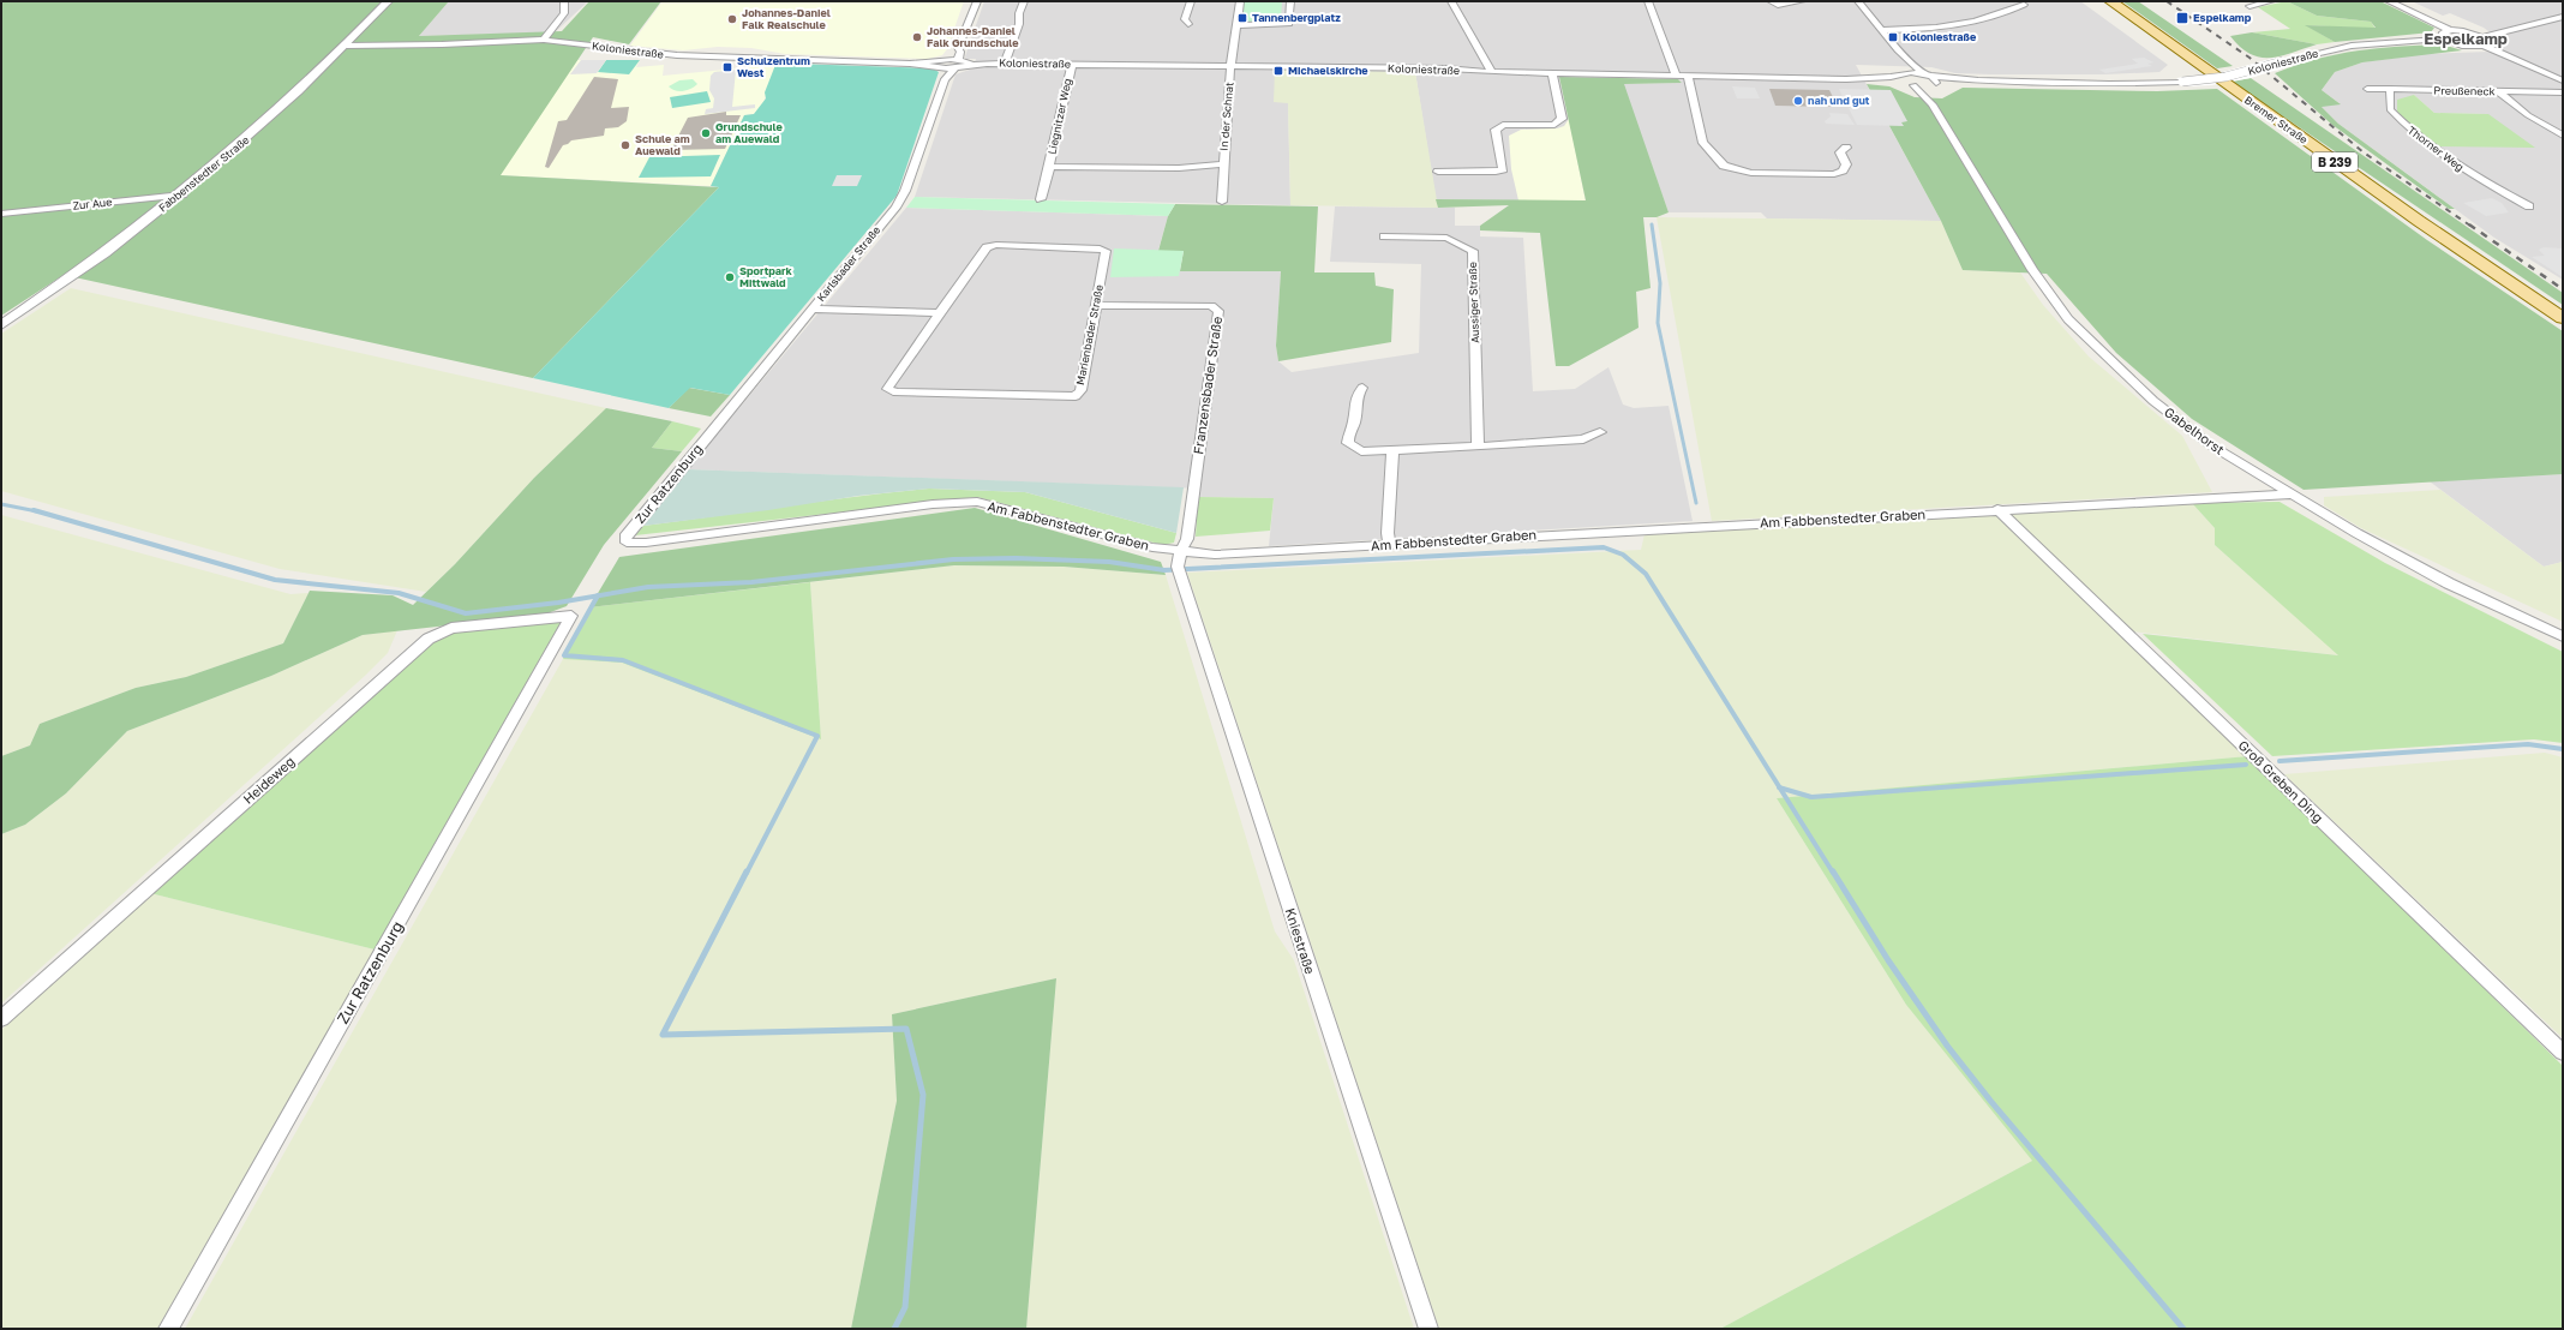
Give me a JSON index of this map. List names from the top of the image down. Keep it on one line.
{"streets":{"main road":["Bremer Straße","B 239"],"street":["Koloniestraße","Preußeneck","Liegnitzer Weg","In der Schnat","Thorner Weg","Fabbenstedter Straße","Zur Aue","Karlsbader Straße","Aussiger Straße","Marienbader Straße","Franzensbader Straße","Gabelhorst","Zur Ratzenburg","Am Fabbenstedter Graben","Heideweg","Groß Greben Ding","Kniestraße"]},"crossings":[["Koloniestraße","Liegnitzer Weg"],["Koloniestraße","In der Schnat"],["Koloniestraße","Fabbenstedter Straße"],["Koloniestraße","Karlsbader Straße"],["Koloniestraße","Gabelhorst"],["Preußeneck","Thorner Weg"],["Liegnitzer Weg","In der Schnat"],["Fabbenstedter Straße","Zur Aue"],["Karlsbader Straße","Zur Ratzenburg"],["Marienbader Straße","Franzensbader Straße"],["Franzensbader Straße","Am Fabbenstedter Graben"],["Franzensbader Straße","Kniestraße"],["Gabelhorst","Am Fabbenstedter Graben"],["Zur Ratzenburg","Am Fabbenstedter Graben"],["Zur Ratzenburg","Heideweg"],["Am Fabbenstedter Graben","Groß Greben Ding"],["Am Fabbenstedter Graben","Kniestraße"]],"districts":["Espelkamp"],"places":{"transit":["Tannenbergplatz","Espelkamp","Koloniestraße","Schulzentrum West","Michaelskirche"],"other":["Johannes-Daniel Falk Realschule","Johannes-Daniel Falk Grundschule","nah und gut","Grundschule am Auewald","Schule am Auewald","Sportpark Mittwald"]}}
